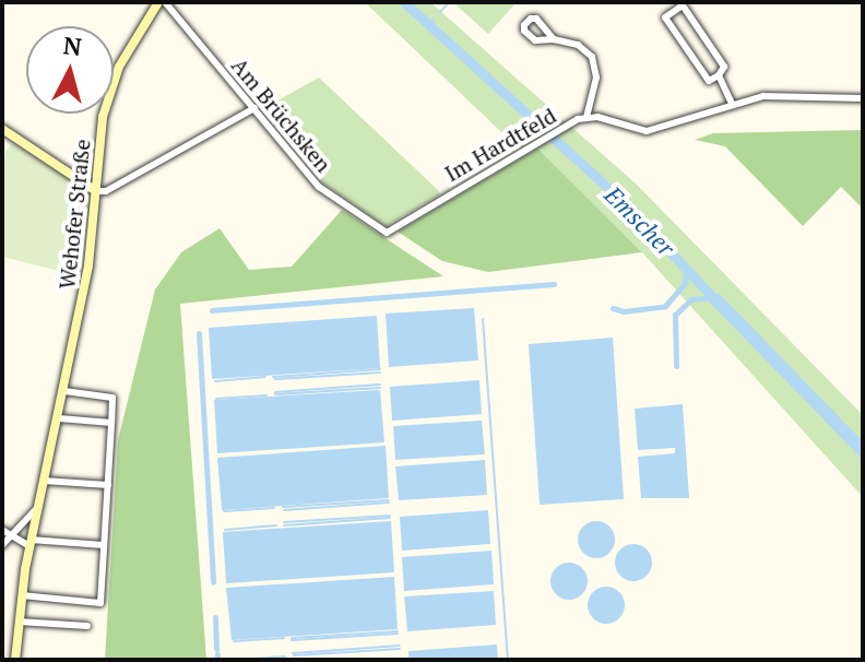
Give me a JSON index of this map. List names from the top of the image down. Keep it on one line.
{"streets":{"main road":["Wehofer Straße"],"street":["Am Brüchsken","Im Hardtfeld"]},"crossings":[["Am Brüchsken","Im Hardtfeld"]],"water":["Emscher"],"north":"top"}
